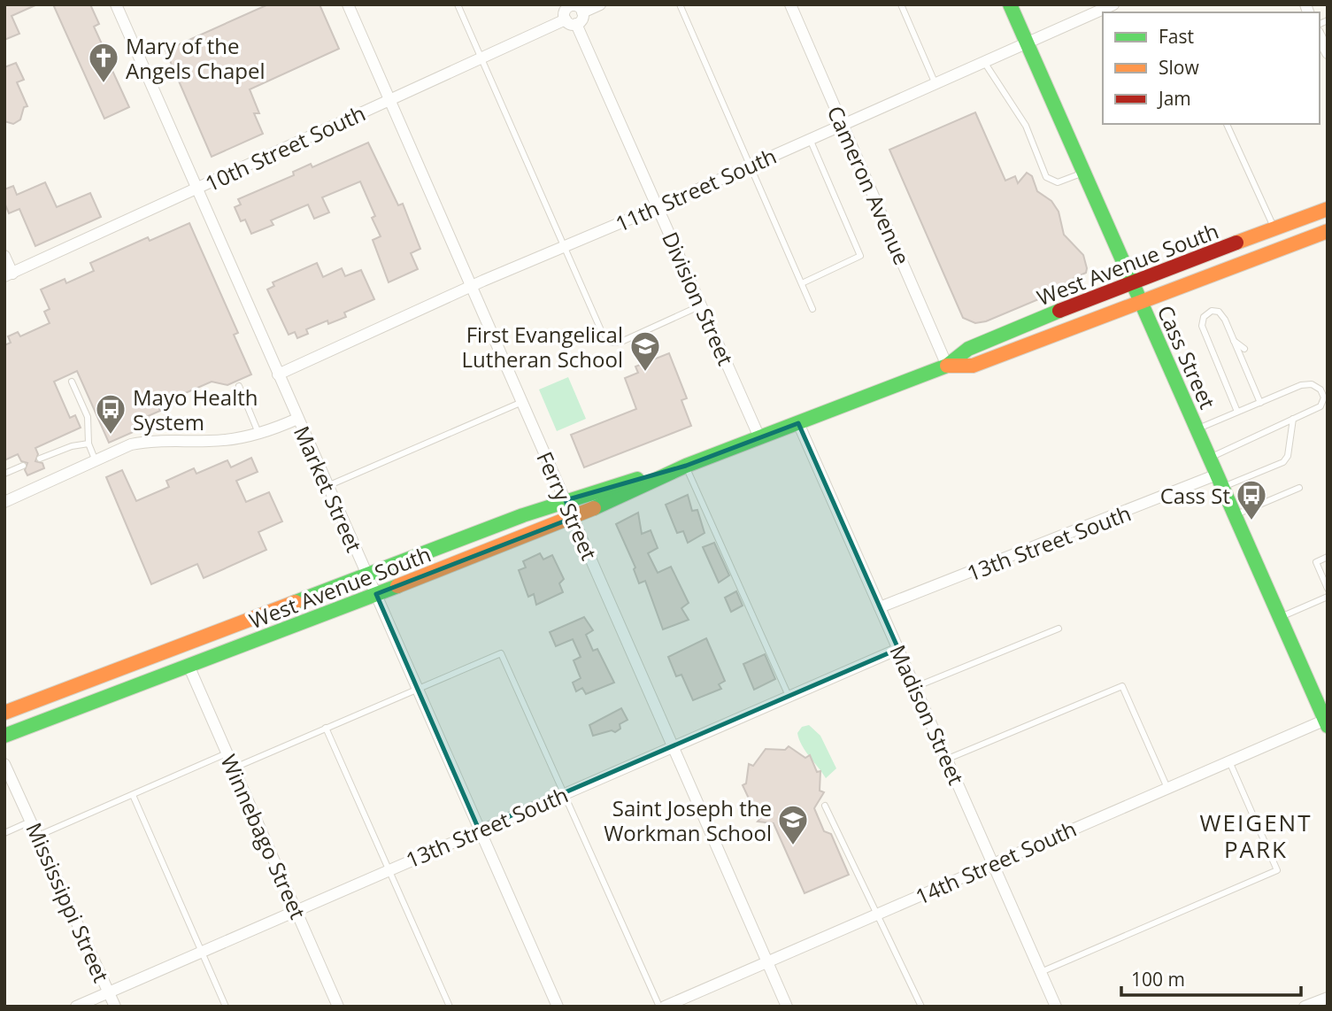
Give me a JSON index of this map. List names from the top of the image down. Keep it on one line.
{"streets":{"main road":["West Avenue South","Cass Street"],"street":["10th Street South","Cameron Avenue","11th Street South","Division Street","Market Street","Ferry Street","13th Street South","Madison Street","Winnebago Street","14th Street South","Mississippi Street"]},"crossings":[["10th Street South","Division Street"],["10th Street South","Market Street"],["10th Street South","Ferry Street"],["Cameron Avenue","11th Street South"],["Cameron Avenue","West Avenue South"],["11th Street South","Division Street"],["11th Street South","Cass Street"],["11th Street South","Market Street"],["11th Street South","Ferry Street"],["West Avenue South","Division Street"],["West Avenue South","Cass Street"],["West Avenue South","Market Street"],["West Avenue South","Ferry Street"],["West Avenue South","Madison Street"],["West Avenue South","Winnebago Street"],["Cass Street","13th Street South"],["Cass Street","14th Street South"],["Market Street","13th Street South"],["Ferry Street","13th Street South"],["Ferry Street","14th Street South"],["13th Street South","Madison Street"],["13th Street South","Winnebago Street"],["13th Street South","Mississippi Street"],["Madison Street","14th Street South"]],"districts":["WEIGENT PARK"],"places":{"church":["Mary of the Angels Chapel"],"school or university":["First Evangelical Lutheran School","Saint Joseph the Workman School"],"bus stop":["Mayo Health System","Cass St"]},"legend":["Fast","Slow","Jam"],"scale_bar":"100 m"}
